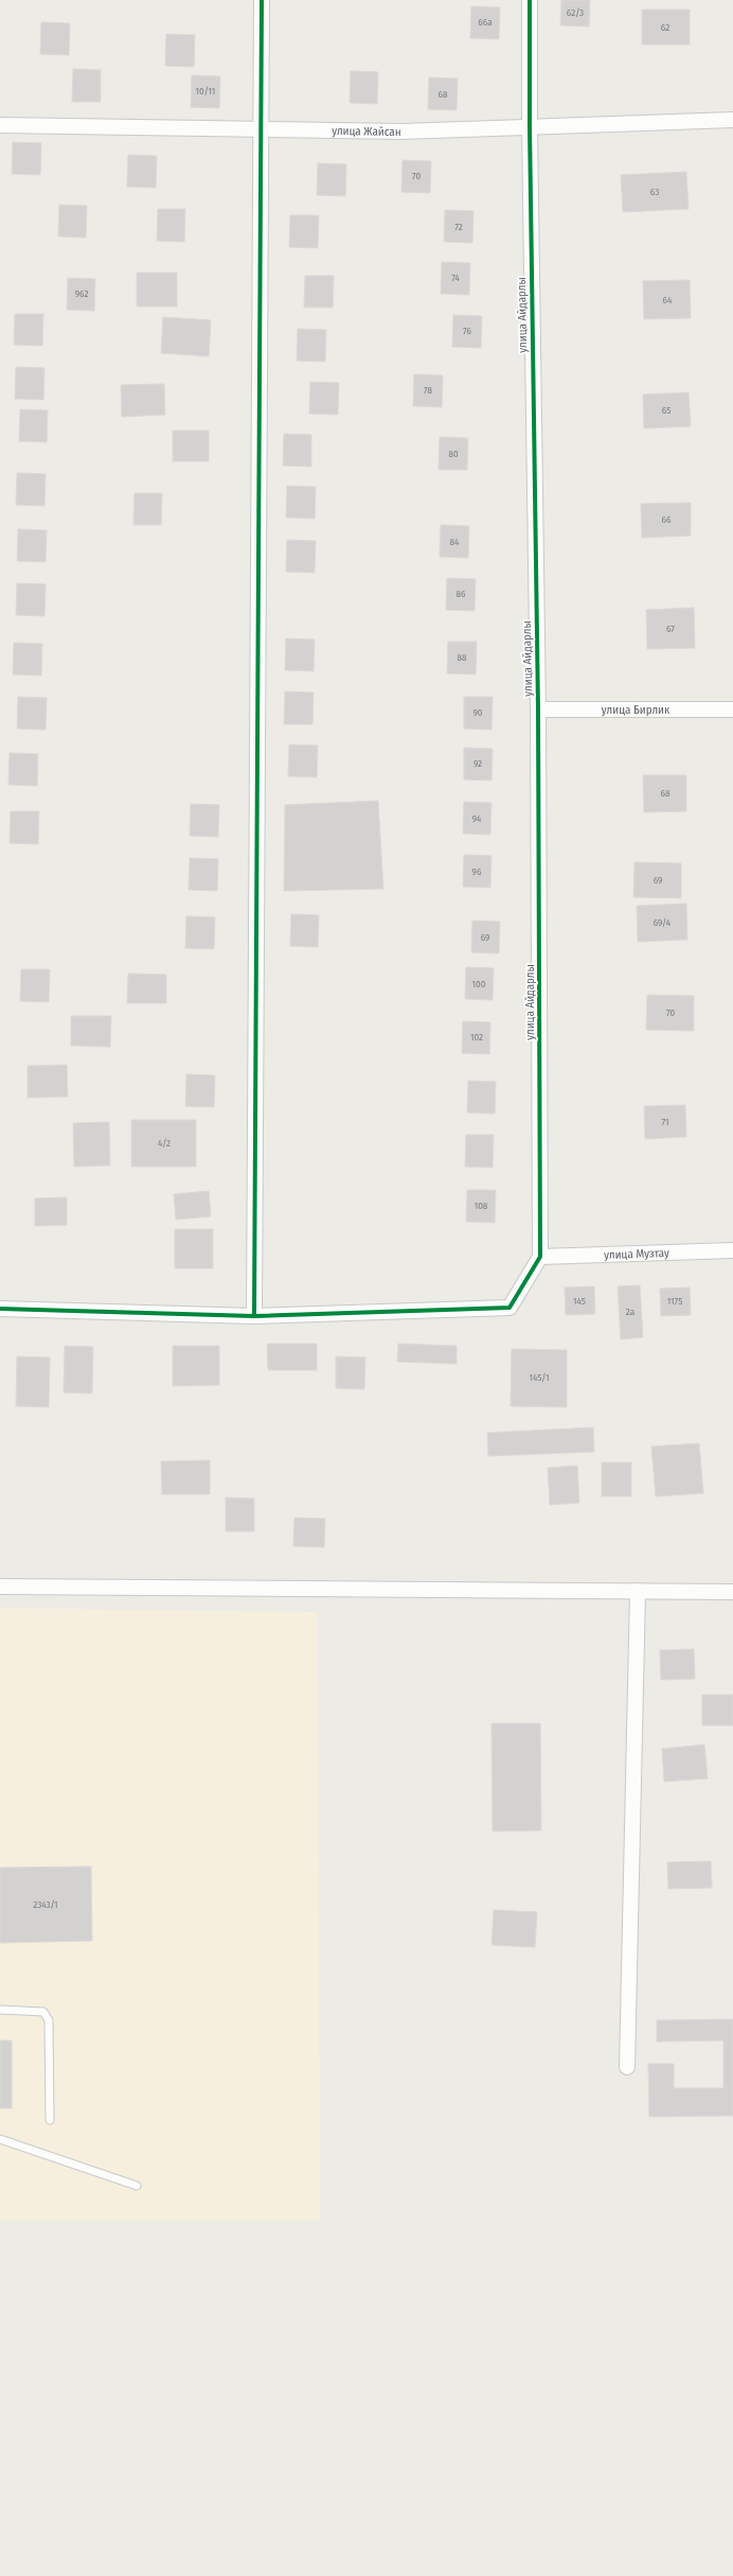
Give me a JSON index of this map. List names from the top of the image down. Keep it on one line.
{"streets":{"street":["улица Жайсан","улица Айдарлы","улица Бирлик","улица Музтау"]},"crossings":[["улица Жайсан","улица Айдарлы"],["улица Айдарлы","улица Бирлик"],["улица Айдарлы","улица Музтау"]],"house_numbers":["62/3","66а","62","10/11","68","70","63","72","74","962","64","76","78","65","80","66","84","86","67","88","90","92","68","94","96","69","69/4","69","100","70","102","71","4/2","108","145","1175","2а","145/1","2343/1"]}
